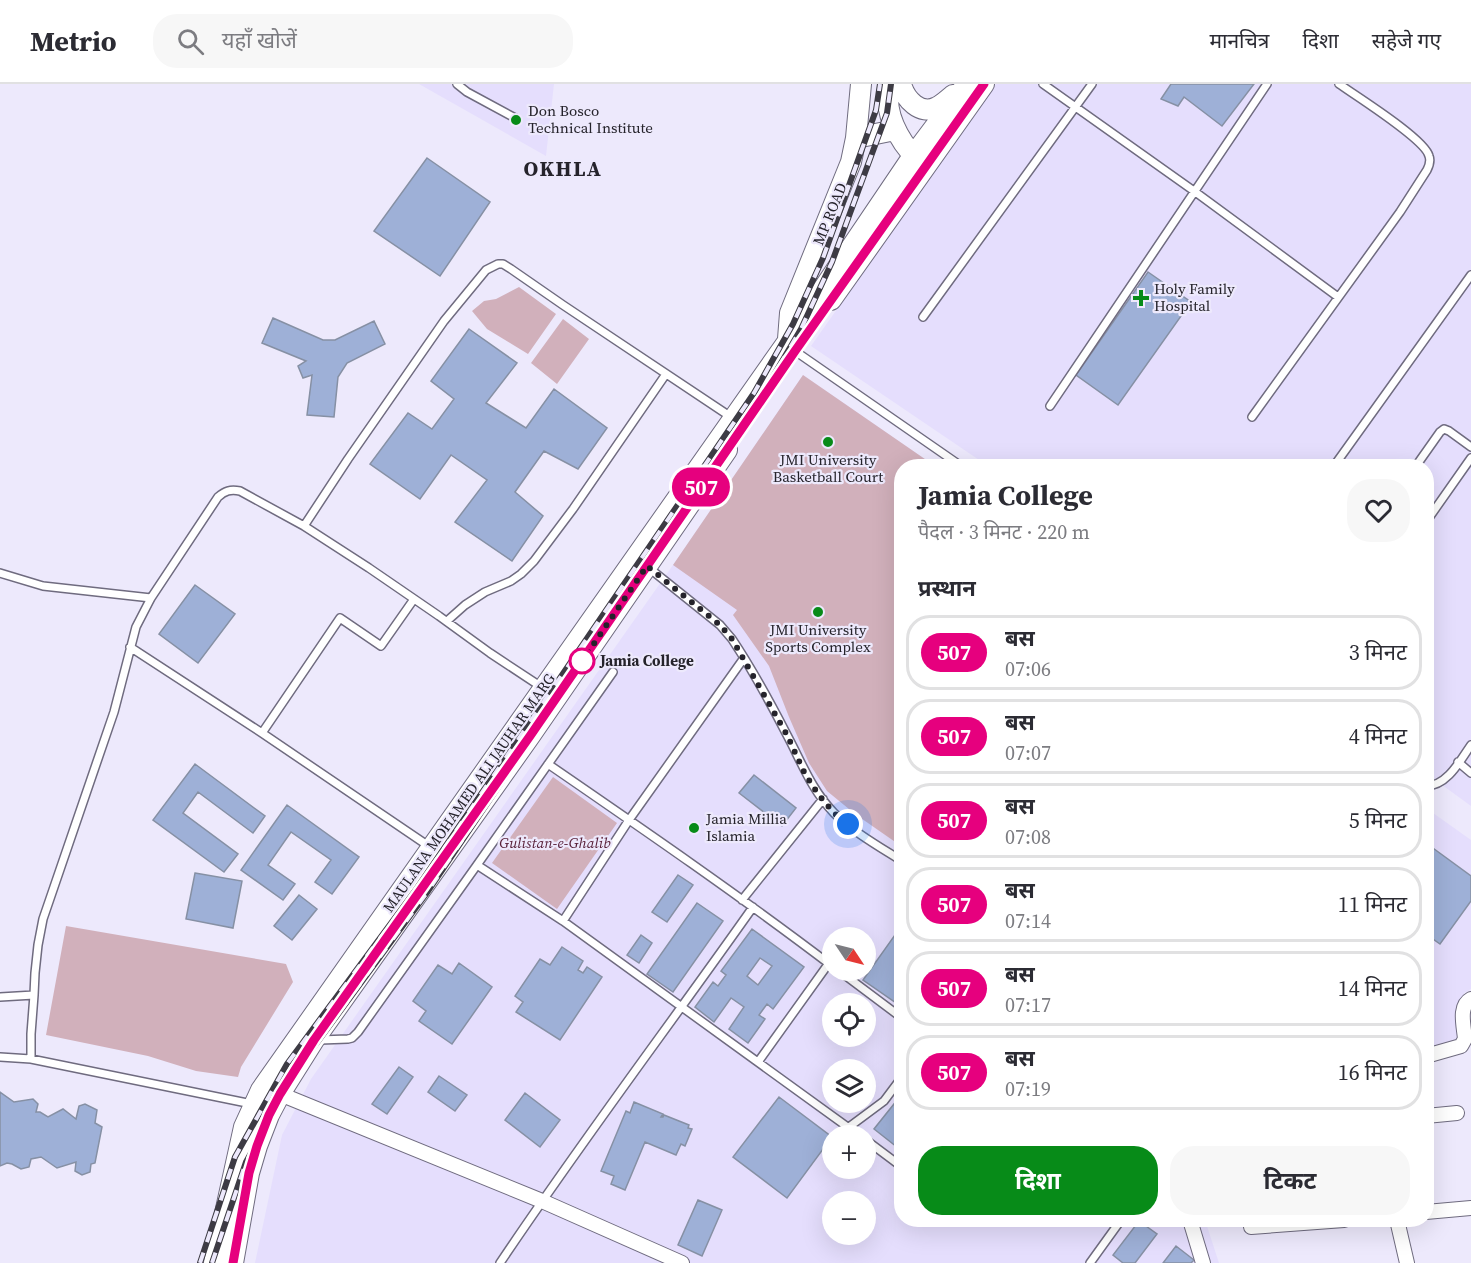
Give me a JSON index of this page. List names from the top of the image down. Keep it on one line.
{"streets":{"main road":["MP ROAD","MAULANA MOHAMED ALI JAUHAR MARG"]},"crossings":[["MP ROAD","MAULANA MOHAMED ALI JAUHAR MARG"]],"districts":["OKHLA"],"parks":["Gulistan-e-Ghalib"],"places":{"other":["Don Bosco Technical Institute","JMI University Basketball Court","JMI University Sports Complex","Jamia College","Jamia Millia Islamia"],"health":["Holy Family Hospital"]},"lines":["bus line 507"],"north":"bottom right","page":{"header":"Metrio","search":"यहाँ खोजें","nav":["मानचित्र","दिशा","सहेजे गए"],"on_map":"507","heading":[["Jamia College","पैदल · 3 मिनट · 220 m"],"प्रस्थान"],"list":[{"mark":"507","name":"बस","note":"07:06","value":"3 मिनट"},{"mark":"507","name":"बस","note":"07:07","value":"4 मिनट"},{"mark":"507","name":"बस","note":"07:08","value":"5 मिनट"},{"mark":"507","name":"बस","note":"07:14","value":"11 मिनट"},{"mark":"507","name":"बस","note":"07:17","value":"14 मिनट"},{"mark":"507","name":"बस","note":"07:19","value":"16 मिनट"}],"map_buttons":["+","−"],"buttons":["दिशा","टिकट"]}}
